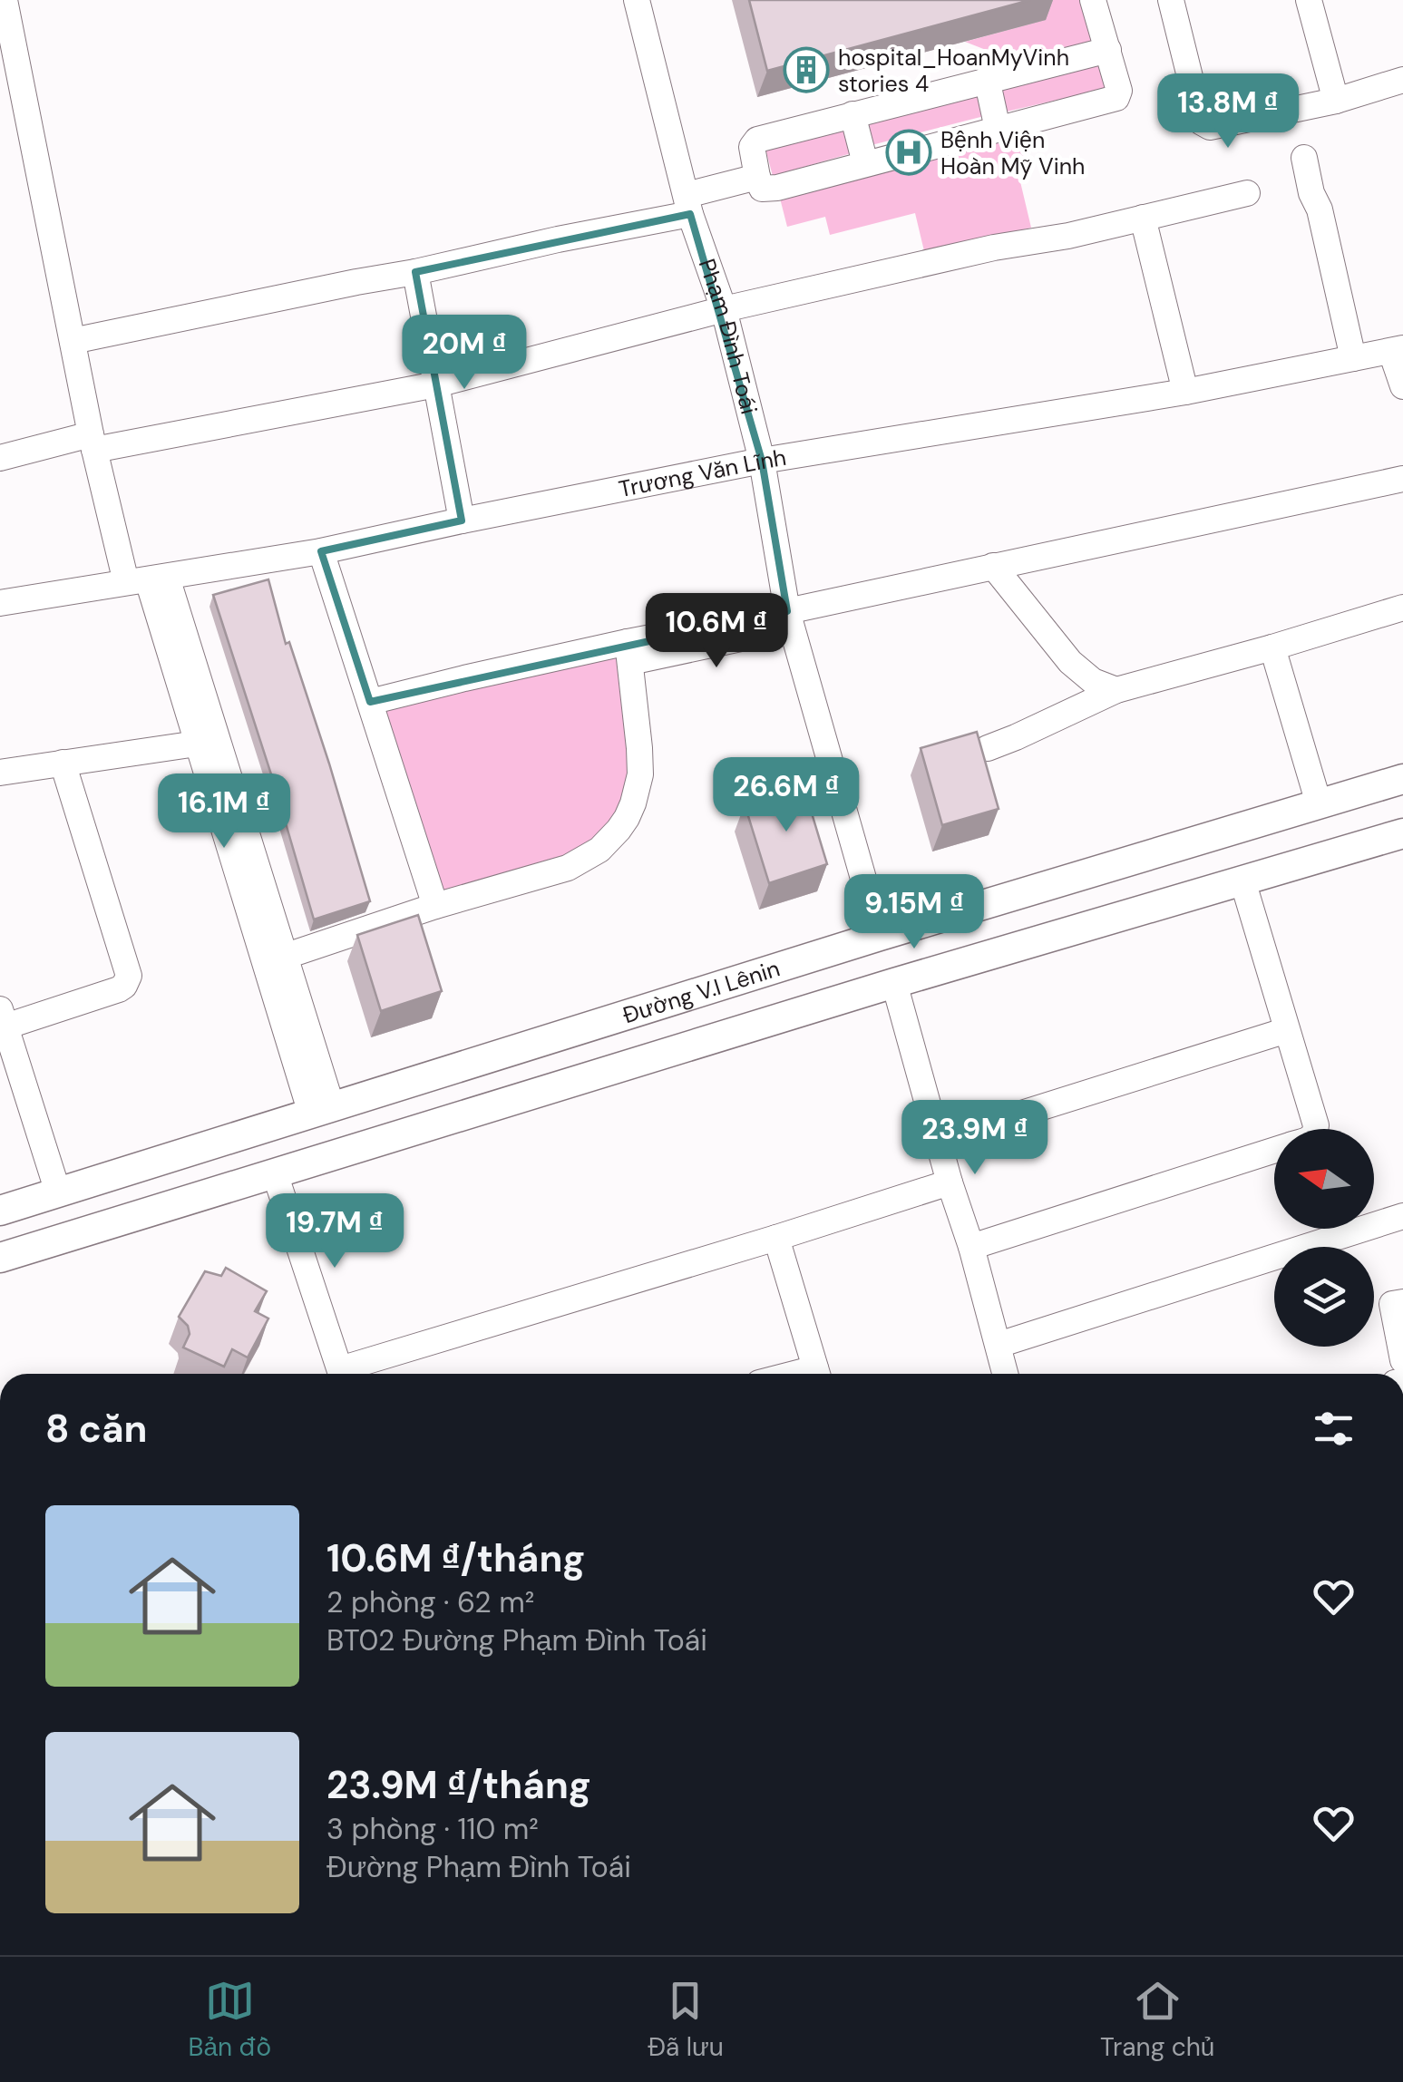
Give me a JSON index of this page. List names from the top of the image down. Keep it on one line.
{"streets":{"main road":["Đường V.I Lênin"],"street":["Phạm Đình Toái","Trương Văn Lĩnh"]},"crossings":[["Phạm Đình Toái","Trương Văn Lĩnh"],["Phạm Đình Toái","Đường V.I Lênin"]],"places":{"building":["hospital_HoanMyVinh stories 4"],"hospital":["Bệnh Viện Hoàn Mỹ Vinh"]},"north":"left","page":{"price":["13.8M ₫","20M ₫","10.6M ₫","26.6M ₫","16.1M ₫","9.15M ₫","23.9M ₫","19.7M ₫"],"heading":"8 căn","list":[{"name":"10.6M ₫/tháng","note":"2 phòng · 62 m² · BT02 Đường Phạm Đình Toái"},{"name":"23.9M ₫/tháng","note":"3 phòng · 110 m² · Đường Phạm Đình Toái"}],"tabs":["Bản đồ","Đã lưu","Trang chủ"]}}
